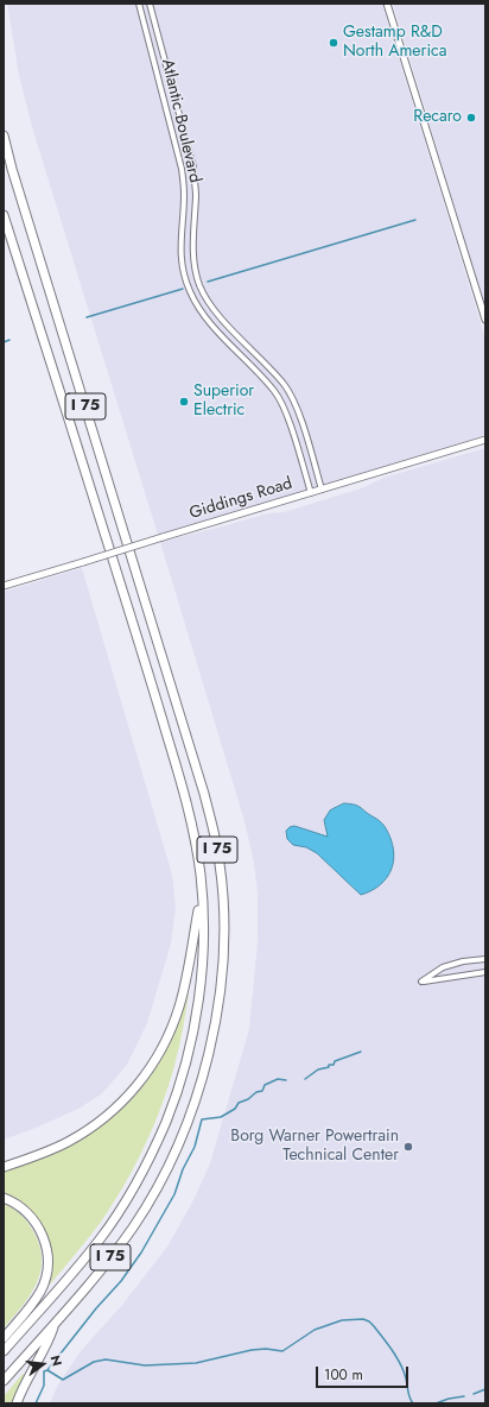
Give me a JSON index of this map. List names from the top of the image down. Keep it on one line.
{"streets":{"highway":["I 75"],"street":["Atlantic Boulevard","Giddings Road"]},"crossings":[["Atlantic Boulevard","Giddings Road"]],"places":["Gestamp R&D North America","Recaro","Superior Electric","Borg Warner Powertrain Technical Center"],"scale_bar":"100 m","north":"right"}
